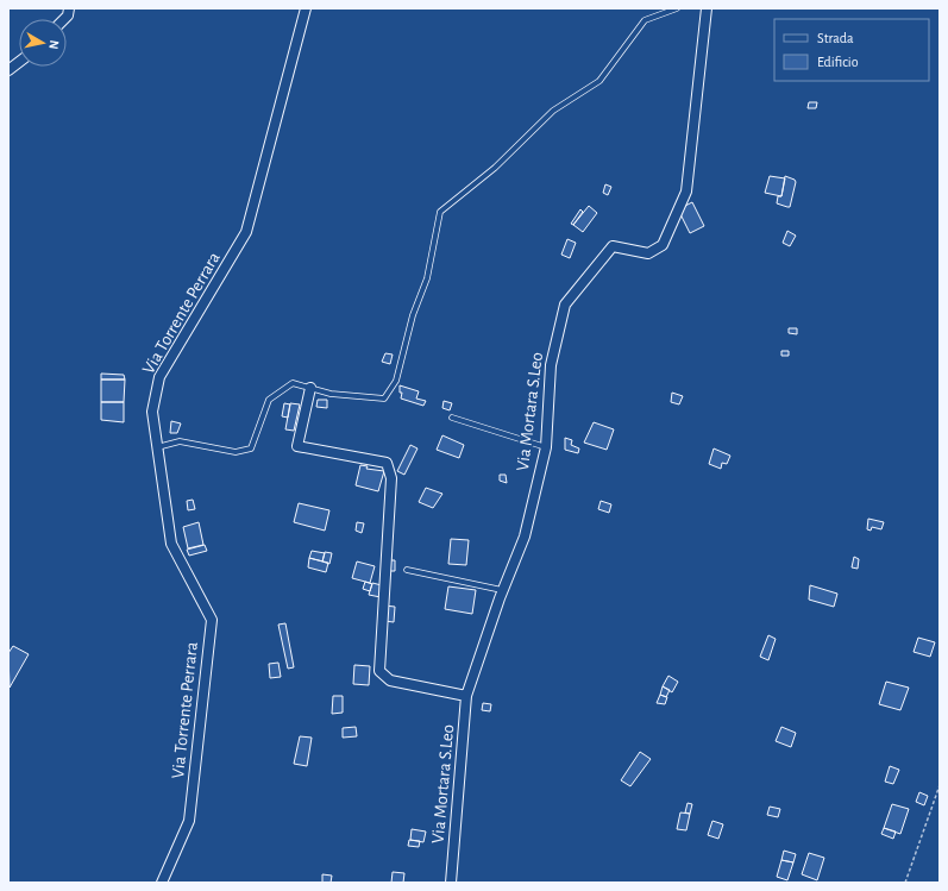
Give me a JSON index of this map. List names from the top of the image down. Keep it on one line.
{"streets":{"street":["Via Torrente Perrara","Via Mortara S.Leo"]},"legend":["Strada","Edificio"],"north":"right"}
